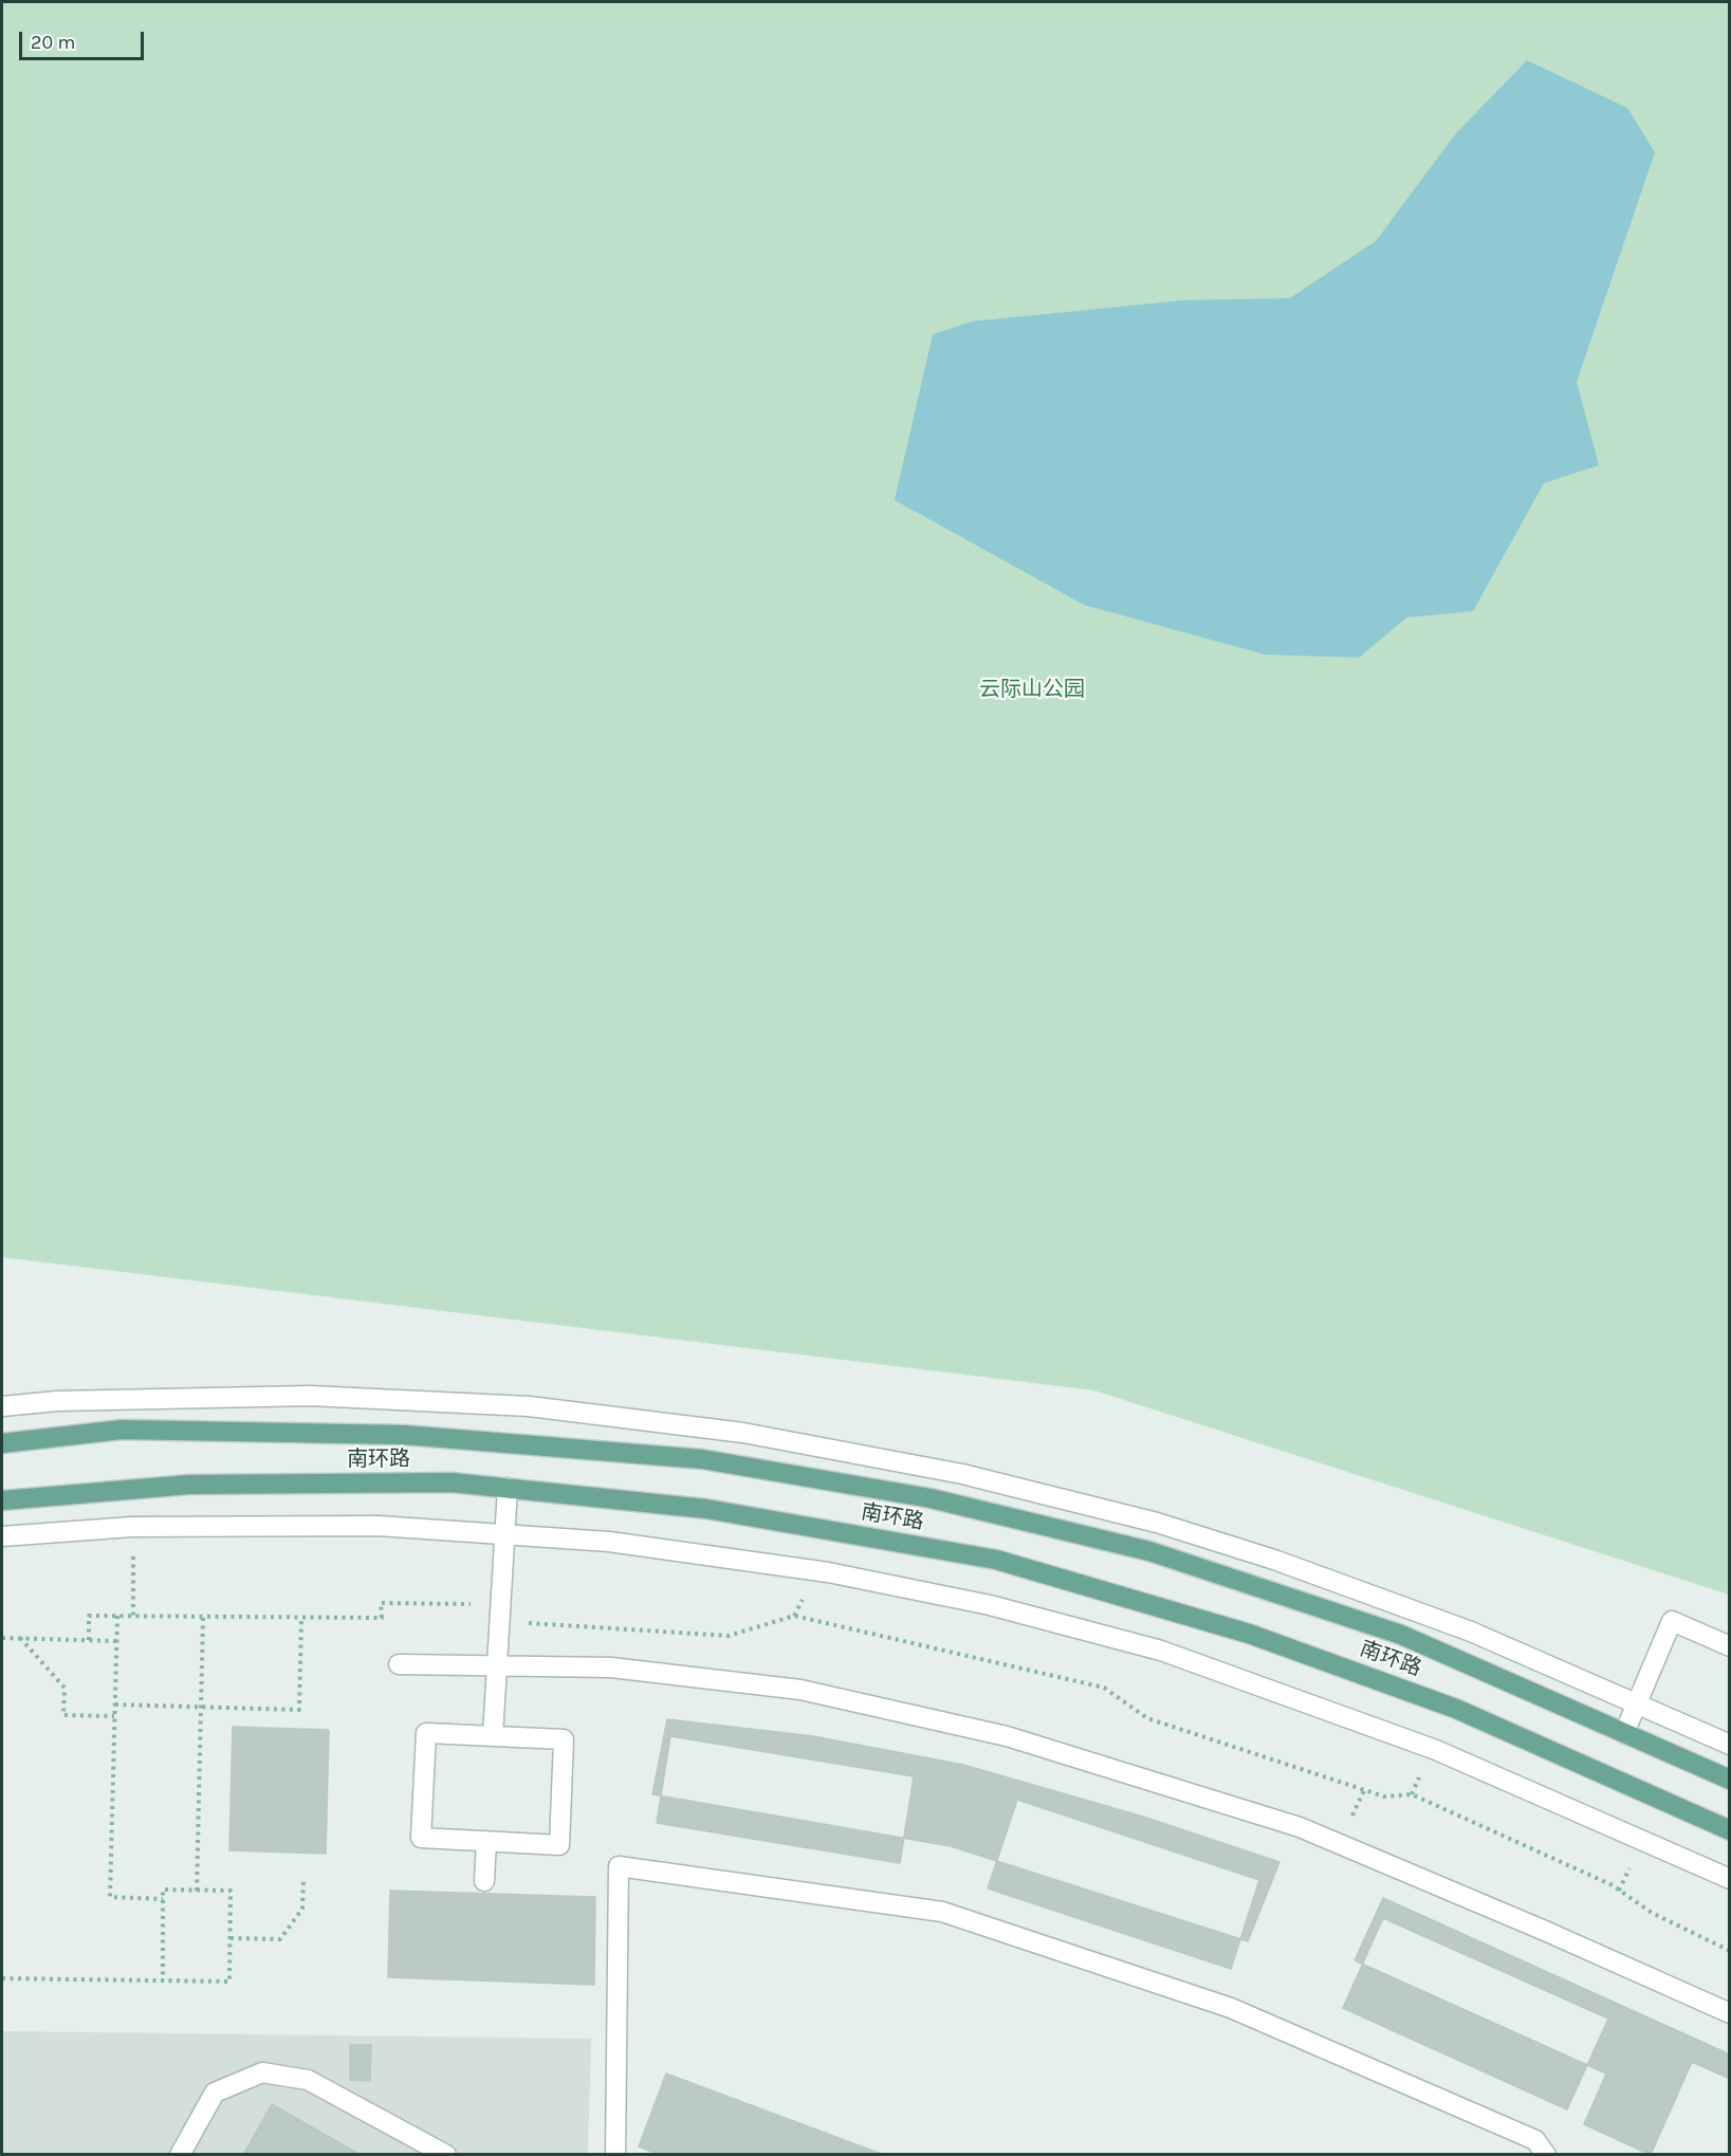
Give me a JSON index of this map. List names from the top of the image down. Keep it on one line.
{"streets":{"main road":["南环路"]},"parks":["云际山公园"],"scale_bar":"20 m"}
